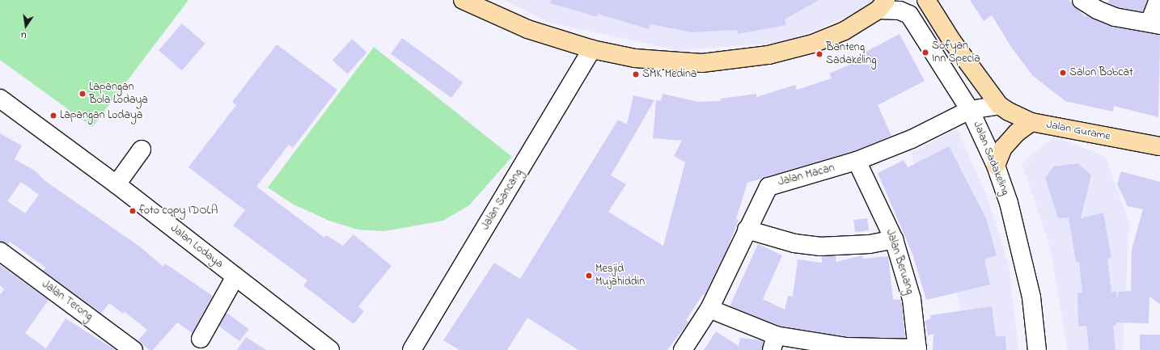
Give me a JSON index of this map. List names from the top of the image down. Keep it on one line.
{"streets":{"main road":["Jalan Gurame"],"street":["Jalan Sadakeling","Jalan Macan","Jalan Sancang","Jalan Lodaya","Jalan Beruang","Jalan Terong"]},"crossings":[["Jalan Gurame","Jalan Macan"],["Jalan Sadakeling","Jalan Macan"],["Jalan Macan","Jalan Beruang"]],"places":["Sofyan Inn Specia","Banteng Sadakeling","Salon Bobcat","SMK Medina","Lapangan Bola Lodaya","Lapangan Lodaya","foto copy IDOLA","Mesjid Mujahiddin"],"north":"bottom"}
